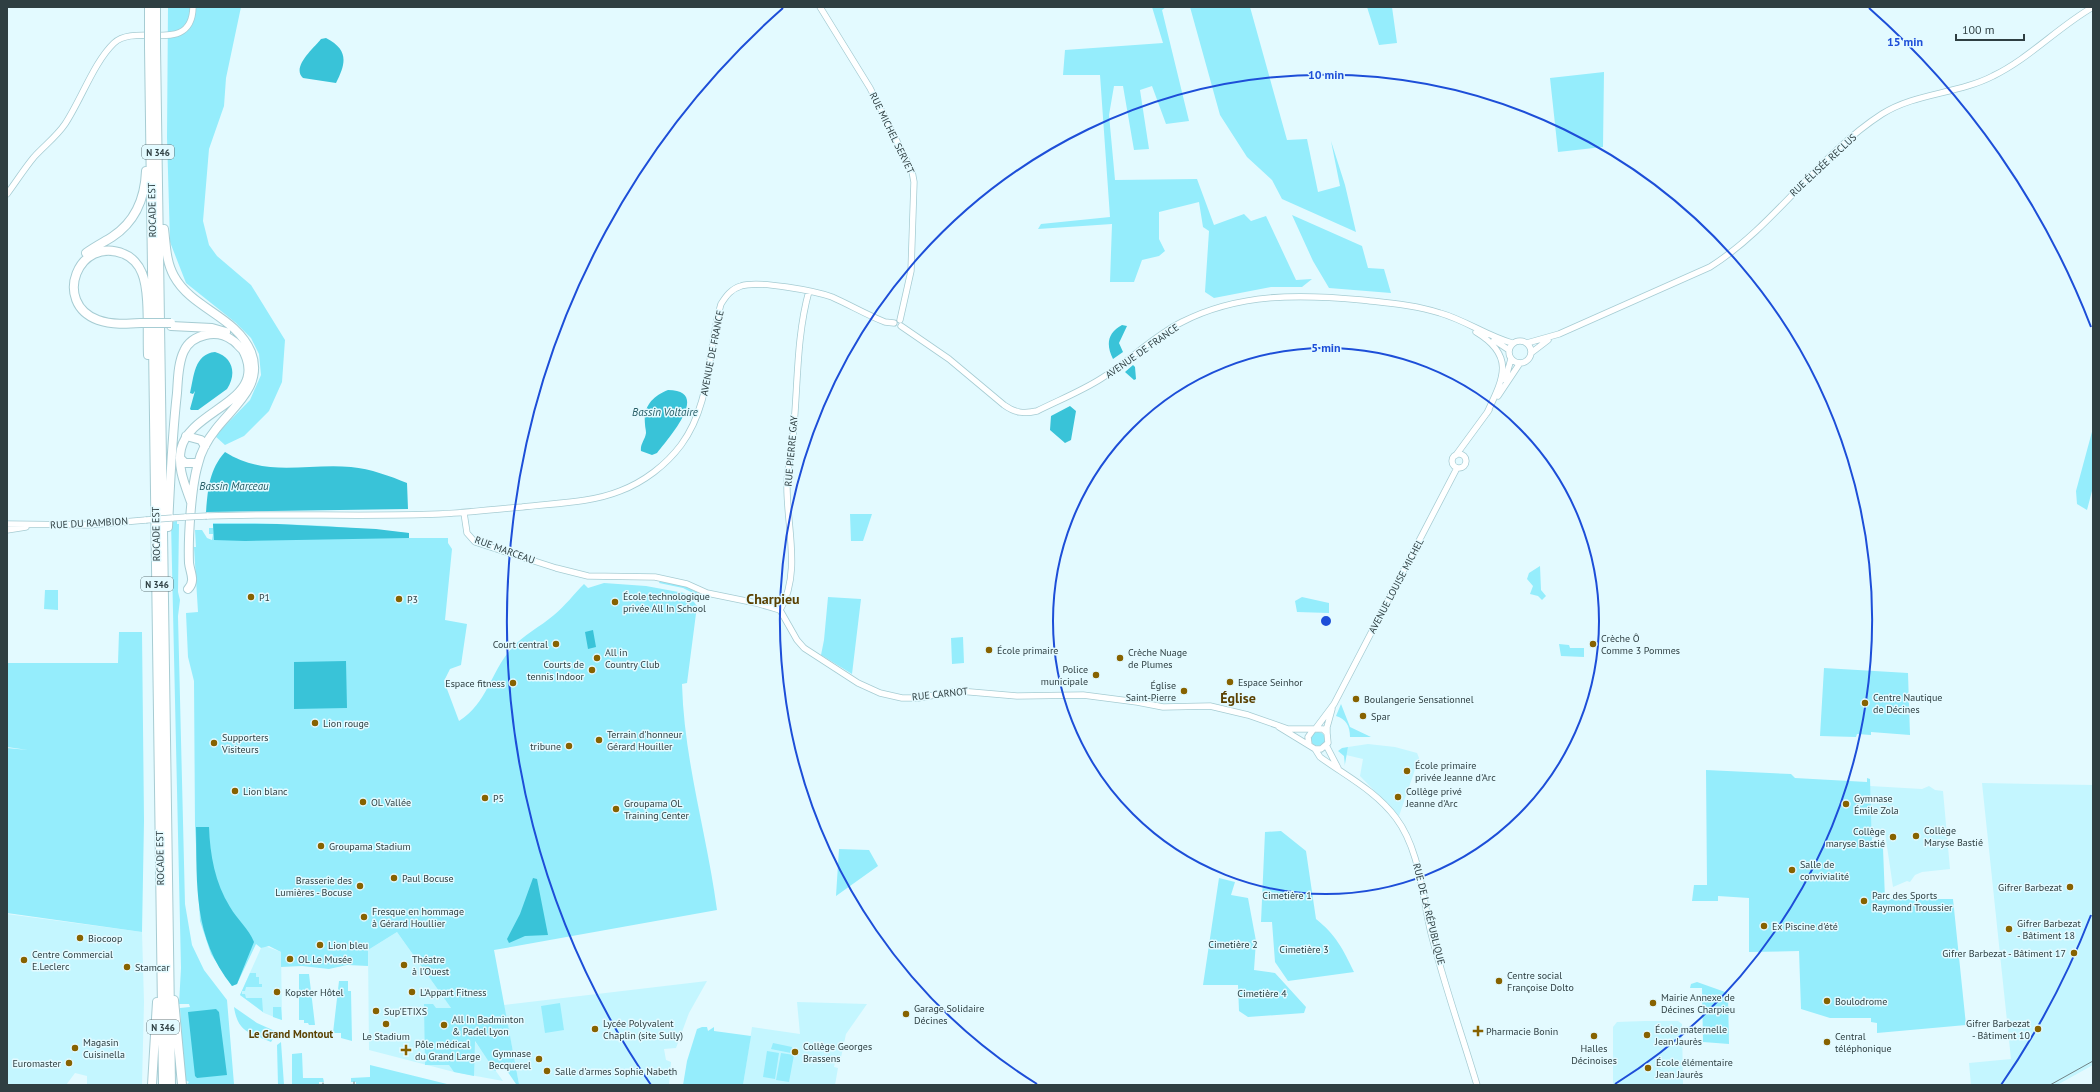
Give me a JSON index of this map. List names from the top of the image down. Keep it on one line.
{"streets":{"highway":["N 346","ROCADE EST"],"street":["RUE MICHEL SERVET","RUE ÉLISÉE RECLUS","AVENUE DE FRANCE","RUE PIERRE GAY","RUE DU RAMBION","RUE MARCEAU","AVENUE LOUISE MICHEL","RUE CARNOT","RUE DE LA RÉPUBLIQUE"]},"crossings":[["RUE MICHEL SERVET","AVENUE DE FRANCE"],["RUE ÉLISÉE RECLUS","AVENUE DE FRANCE"],["AVENUE DE FRANCE","RUE PIERRE GAY"],["AVENUE DE FRANCE","RUE DU RAMBION"],["AVENUE DE FRANCE","RUE MARCEAU"],["RUE PIERRE GAY","RUE MARCEAU"],["RUE PIERRE GAY","RUE CARNOT"],["RUE DU RAMBION","RUE MARCEAU"],["RUE MARCEAU","RUE CARNOT"],["AVENUE LOUISE MICHEL","RUE DE LA RÉPUBLIQUE"],["RUE CARNOT","RUE DE LA RÉPUBLIQUE"]],"districts":["Charpieu","Église","Le Grand Montout"],"water":["Bassin Voltaire","Bassin Marceau"],"parks":["Cimetière 1","Cimetière 2","Cimetière 3","Cimetière 4"],"places":{"other":["P1","P3","École technologique privée All In School","Court central","Crèche Ô Comme 3 Pommes","École primaire","All in Country Club","Crèche Nuage de Plumes","Courts de tennis Indoor","Police municipale","Espace Seinhor","Espace fitness","Église Saint-Pierre","Boulangerie Sensationnel","Centre Nautique de Décines","Spar","Lion rouge","Terrain d'honneur Gérard Houiller","Supporters Visiteurs","tribune","École primaire privée Jeanne d'Arc","Lion blanc","Collège privé Jeanne d'Arc","P5","OL Vallée","Gymnase Émile Zola","Groupama OL Training Center","Collège Maryse Bastié","Collège maryse Bastié","Groupama Stadium","Salle de convivialité","Paul Bocuse","Brasserie des Lumières - Bocuse","Gifrer Barbezat","Parc des Sports Raymond Troussier","Fresque en hommage à Gérard Houllier","Ex Piscine d'été","Gifrer Barbezat - Bâtiment 18","Biocoop","Lion bleu","Gifrer Barbezat - Bâtiment 17","OL Le Musée","Centre Commercial E.Leclerc","Théatre à l'Ouest","Stamcar","Centre social Françoise Dolto","Kopster Hôtel","L'Appart Fitness","Boulodrome","Mairie Annexe de Décines Charpieu","Sup'ETIXS","Garage Solidaire Décines","Le Stadium","All In Badminton & Padel Lyon","Lycée Polyvalent Chaplin (site Sully)","Gifrer Barbezat - Bâtiment 10","École maternelle Jean Jaurès","Halles Décinoises","Central téléphonique","Magasin Cuisinella","Collège Georges Brassens","Gymnase Becquerel","Euromaster","École élémentaire Jean Jaurès","Salle d'armes Sophie Nabeth"],"health":["Pharmacie Bonin","Pôle médical du Grand Large"]},"scale_bar":"100 m","rings":["15 min","10 min","5 min"]}
